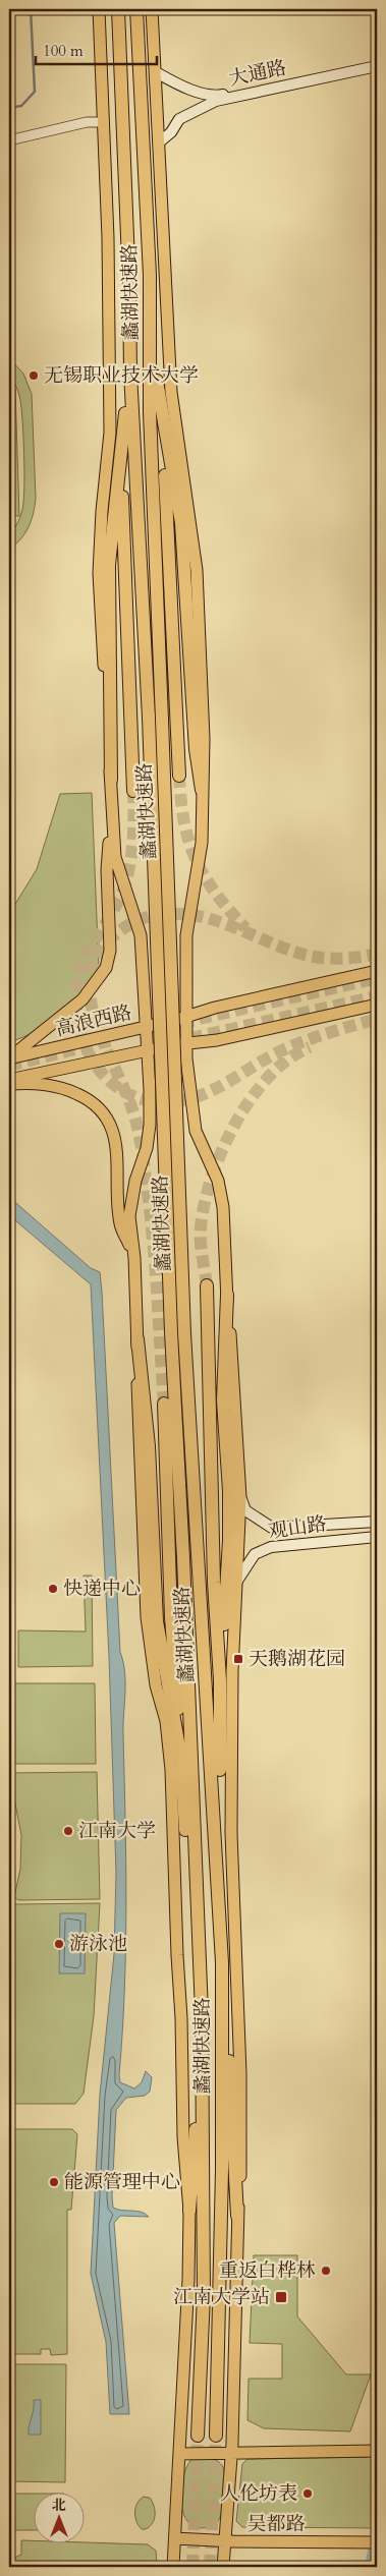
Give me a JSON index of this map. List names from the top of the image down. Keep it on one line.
{"streets":{"highway":["蠡湖快速路"],"main road":["大通路","高浪西路","观山路","吴都路"]},"places":{"other":["无锡职业技术大学","快递中心","江南大学","游泳池","能源管理中心","重返白桦林","人伦坊表"],"transit":["天鹅湖花园","江南大学站"]},"scale_bar":"100 m","north":"top"}
